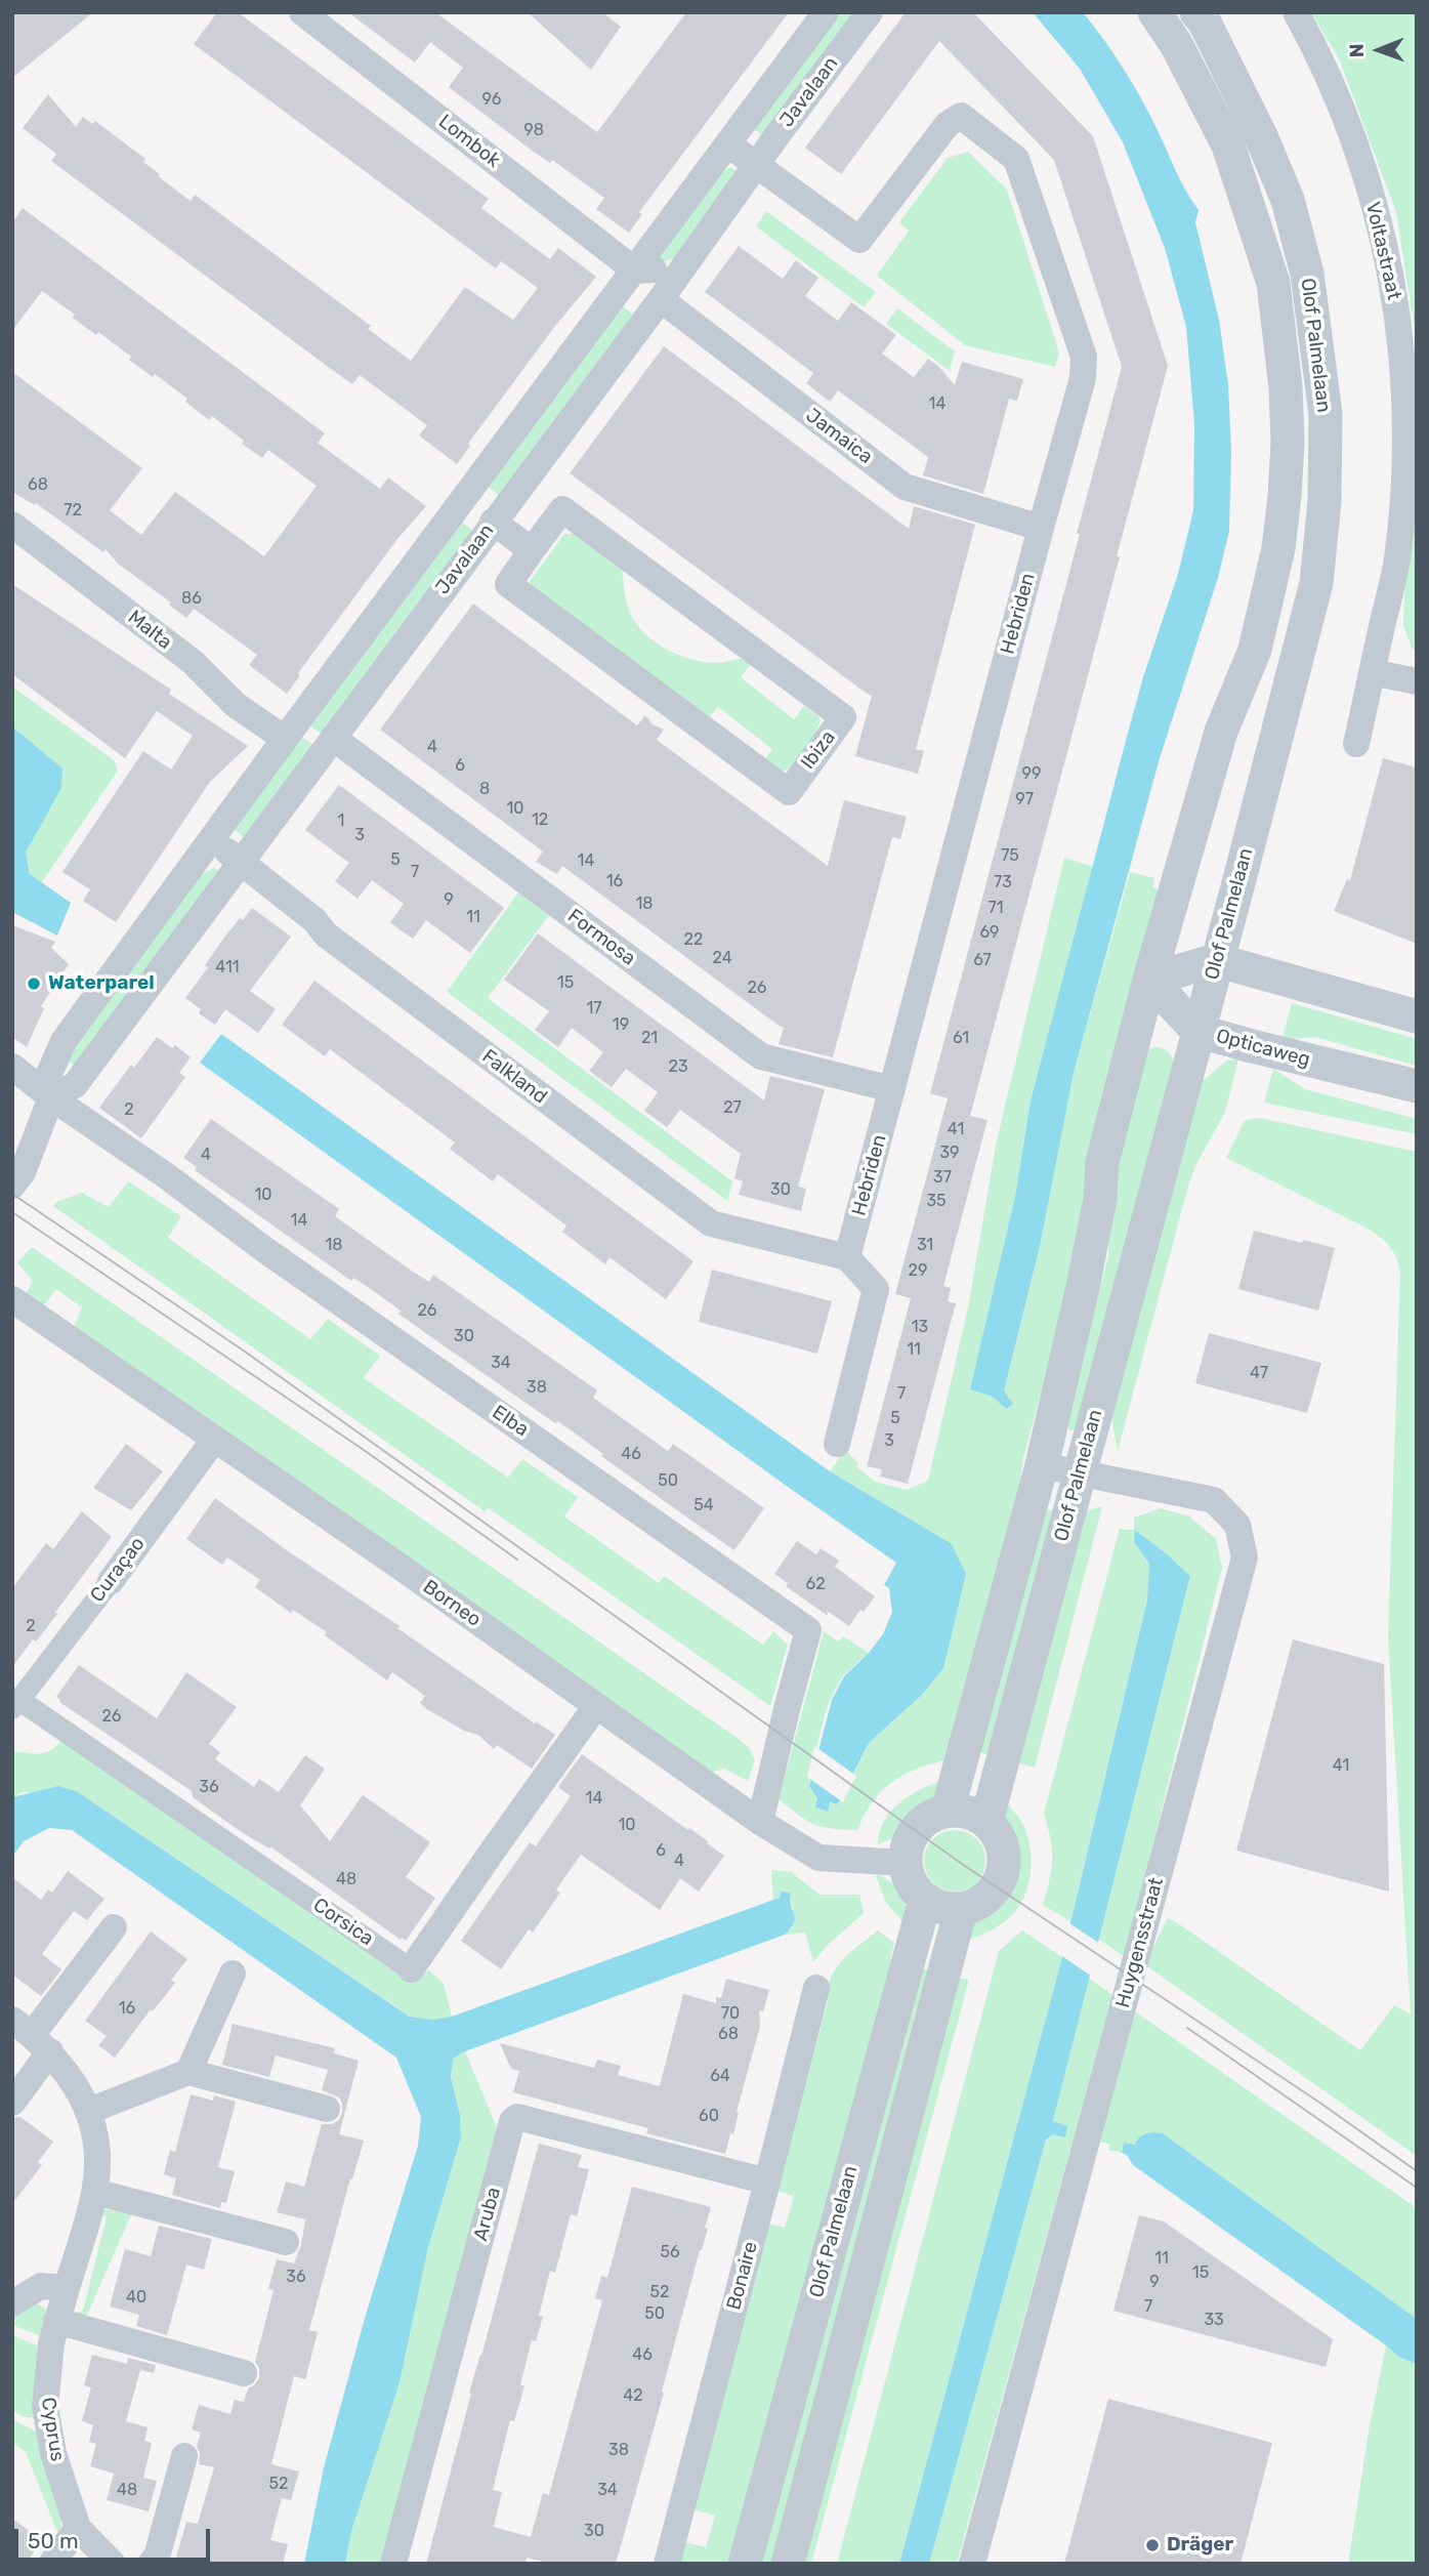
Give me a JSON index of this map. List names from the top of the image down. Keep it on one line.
{"streets":{"street":["Javalaan","Lombok","Voltastraat","Olof Palmelaan","Jamaica","Hebriden","Malta","Ibiza","Formosa","Opticaweg","Falkland","Elba","Curaçao","Borneo","Corsica","Huygensstraat","Aruba","Bonaire","Cyprus"]},"crossings":[["Javalaan","Lombok"],["Javalaan","Jamaica"],["Javalaan","Hebriden"],["Javalaan","Malta"],["Javalaan","Formosa"],["Javalaan","Falkland"],["Javalaan","Elba"],["Olof Palmelaan","Opticaweg"],["Olof Palmelaan","Borneo"],["Olof Palmelaan","Huygensstraat"],["Jamaica","Hebriden"],["Hebriden","Formosa"],["Hebriden","Falkland"],["Elba","Borneo"],["Curaçao","Borneo"],["Curaçao","Corsica"],["Borneo","Corsica"],["Aruba","Bonaire"]],"places":["Waterparel","Dräger"],"house_numbers":["96","98","14","68","72","86","4","6","99","8","97","10","12","1","3","75","5","14","7","16","73","9","18","71","11","69","22","24","67","411","15","26","17","19","21","61","23","27","2","41","39","4","37","30","10","35","14","18","31","29","26","13","30","11","34","47","38","7","5","3","46","50","54","62","2","26","41","36","14","10","6","4","48","16","70","68","64","60","56","11","15","36","9","52","40","7","50","33","46","42","38","52","48","34","30"],"scale_bar":"50 m","north":"left"}
